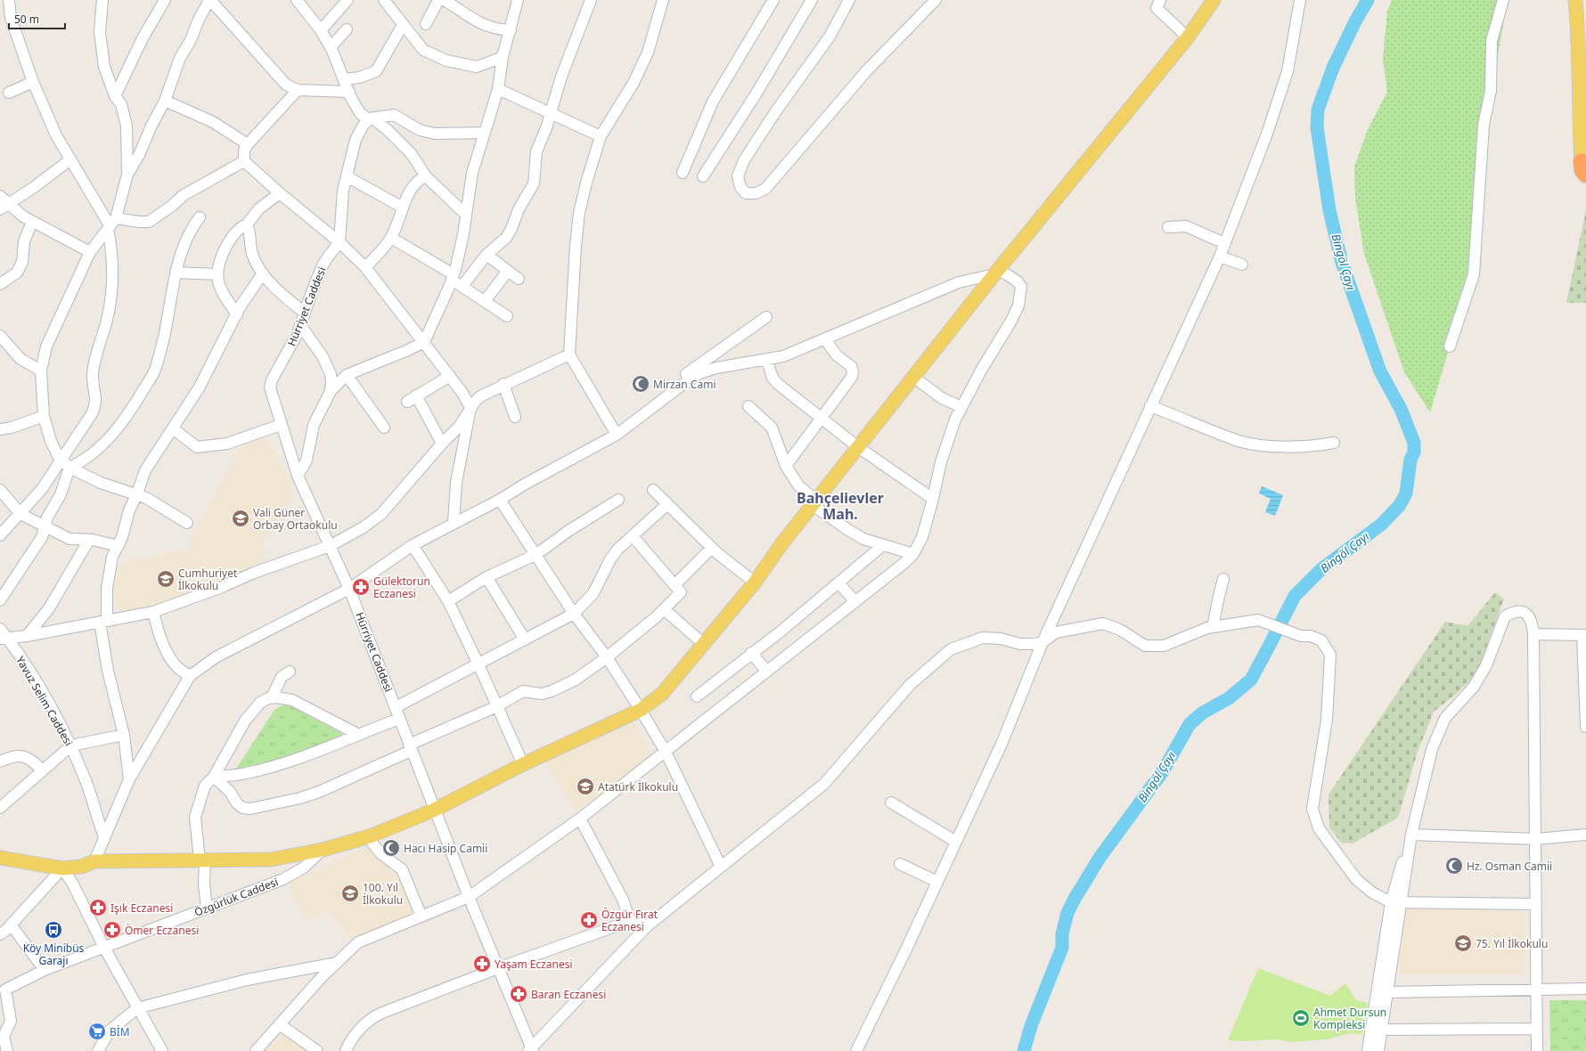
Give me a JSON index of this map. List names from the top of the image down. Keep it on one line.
{"streets":{"street":["Hürriyet Caddesi","Yavuz Selim Caddesi","Özgürlük Caddesi"]},"districts":["Bahçelievler Mah."],"water":["Bingöl Çayı"],"places":{"mosque":["Mirzan Cami","Hacı Hasip Camii","Hz. Osman Camii"],"school or university":["Vali Güner Orbay Ortaokulu","Cumhuriyet İlkokulu","Atatürk İlkokulu","100. Yıl İlkokulu","75. Yıl İlkokulu"],"pharmacy":["Gülektorun Eczanesi","Işık Eczanesi","Özgür Fırat Eczanesi","Ömer Eczanesi","Yaşam Eczanesi","Baran Eczanesi"],"bus stop":["Köy Minibüs Garajı"],"sports":["Ahmet Dursun Kompleksi"],"supermarket":["BİM"]},"scale_bar":"50 m"}
